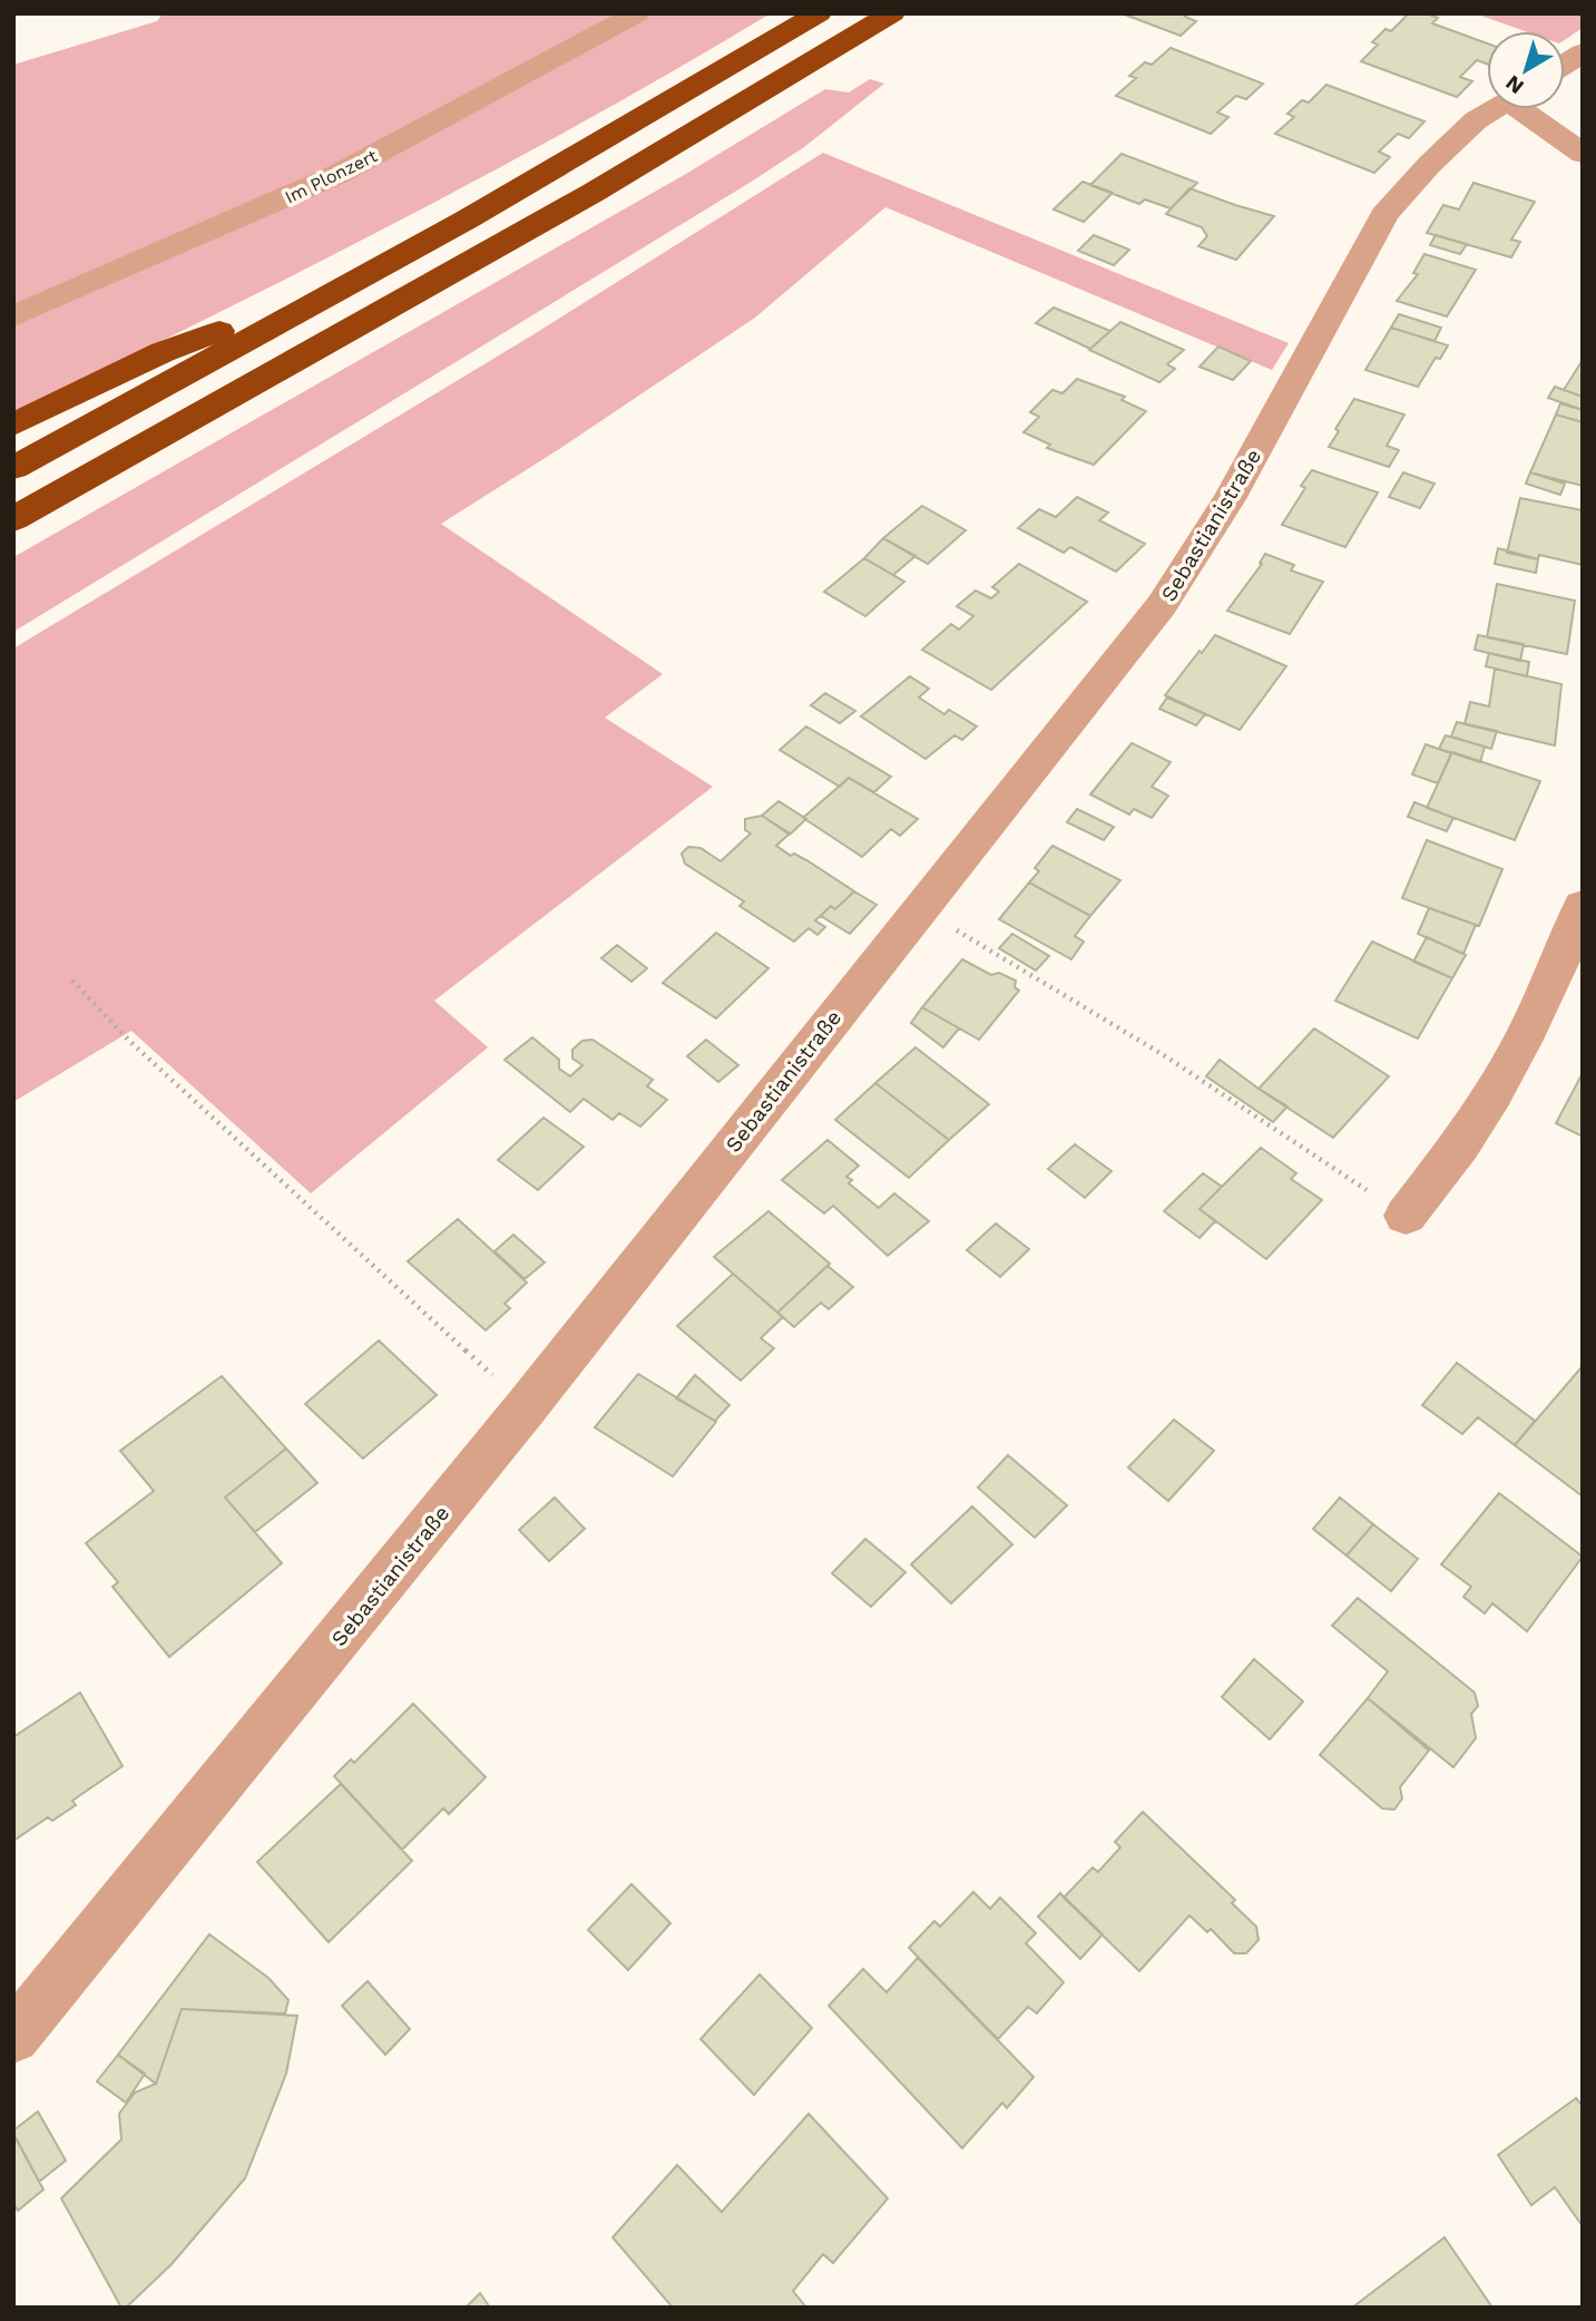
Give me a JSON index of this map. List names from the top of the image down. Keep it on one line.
{"streets":{"street":["Im Plonzert","Sebastianistraße"]},"north":"bottom left"}
